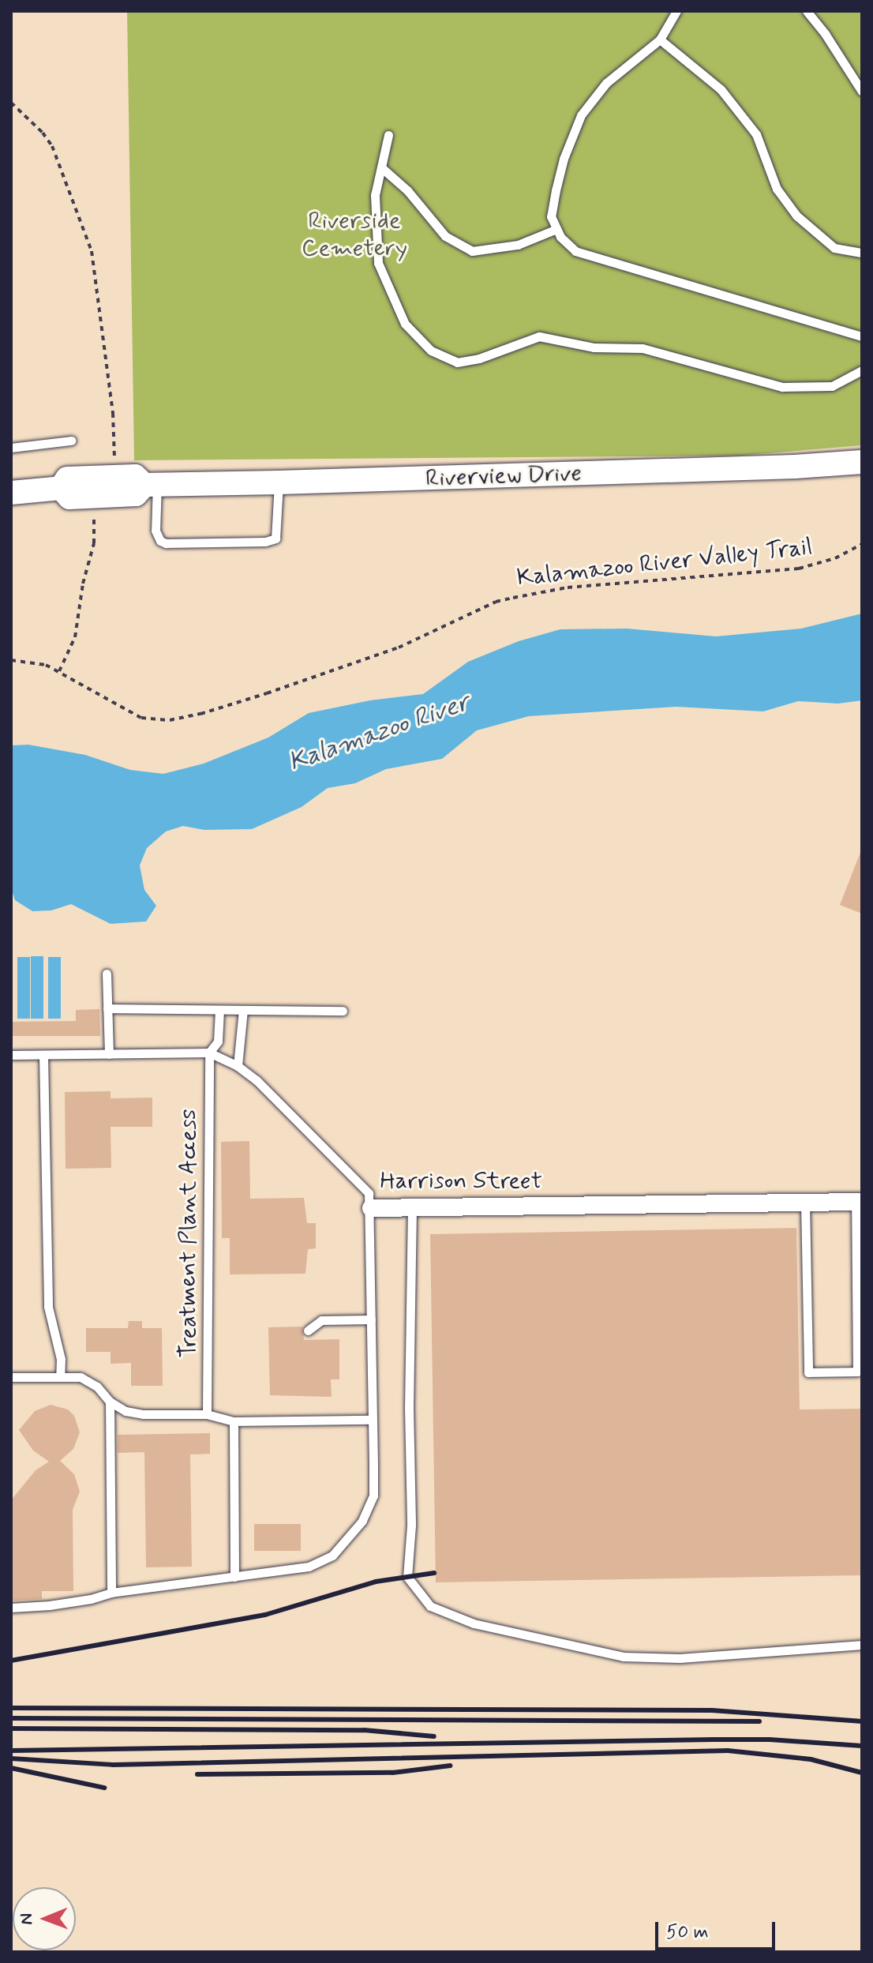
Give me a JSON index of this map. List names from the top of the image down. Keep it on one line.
{"streets":{"street":["Riverview Drive","Harrison Street"],"lane":["Treatment Plant Access"],"path":["Kalamazoo River Valley Trail"]},"crossings":[["Harrison Street","Treatment Plant Access"]],"water":["Kalamazoo River"],"parks":["Riverside Cemetery"],"scale_bar":"50 m","north":"left"}
